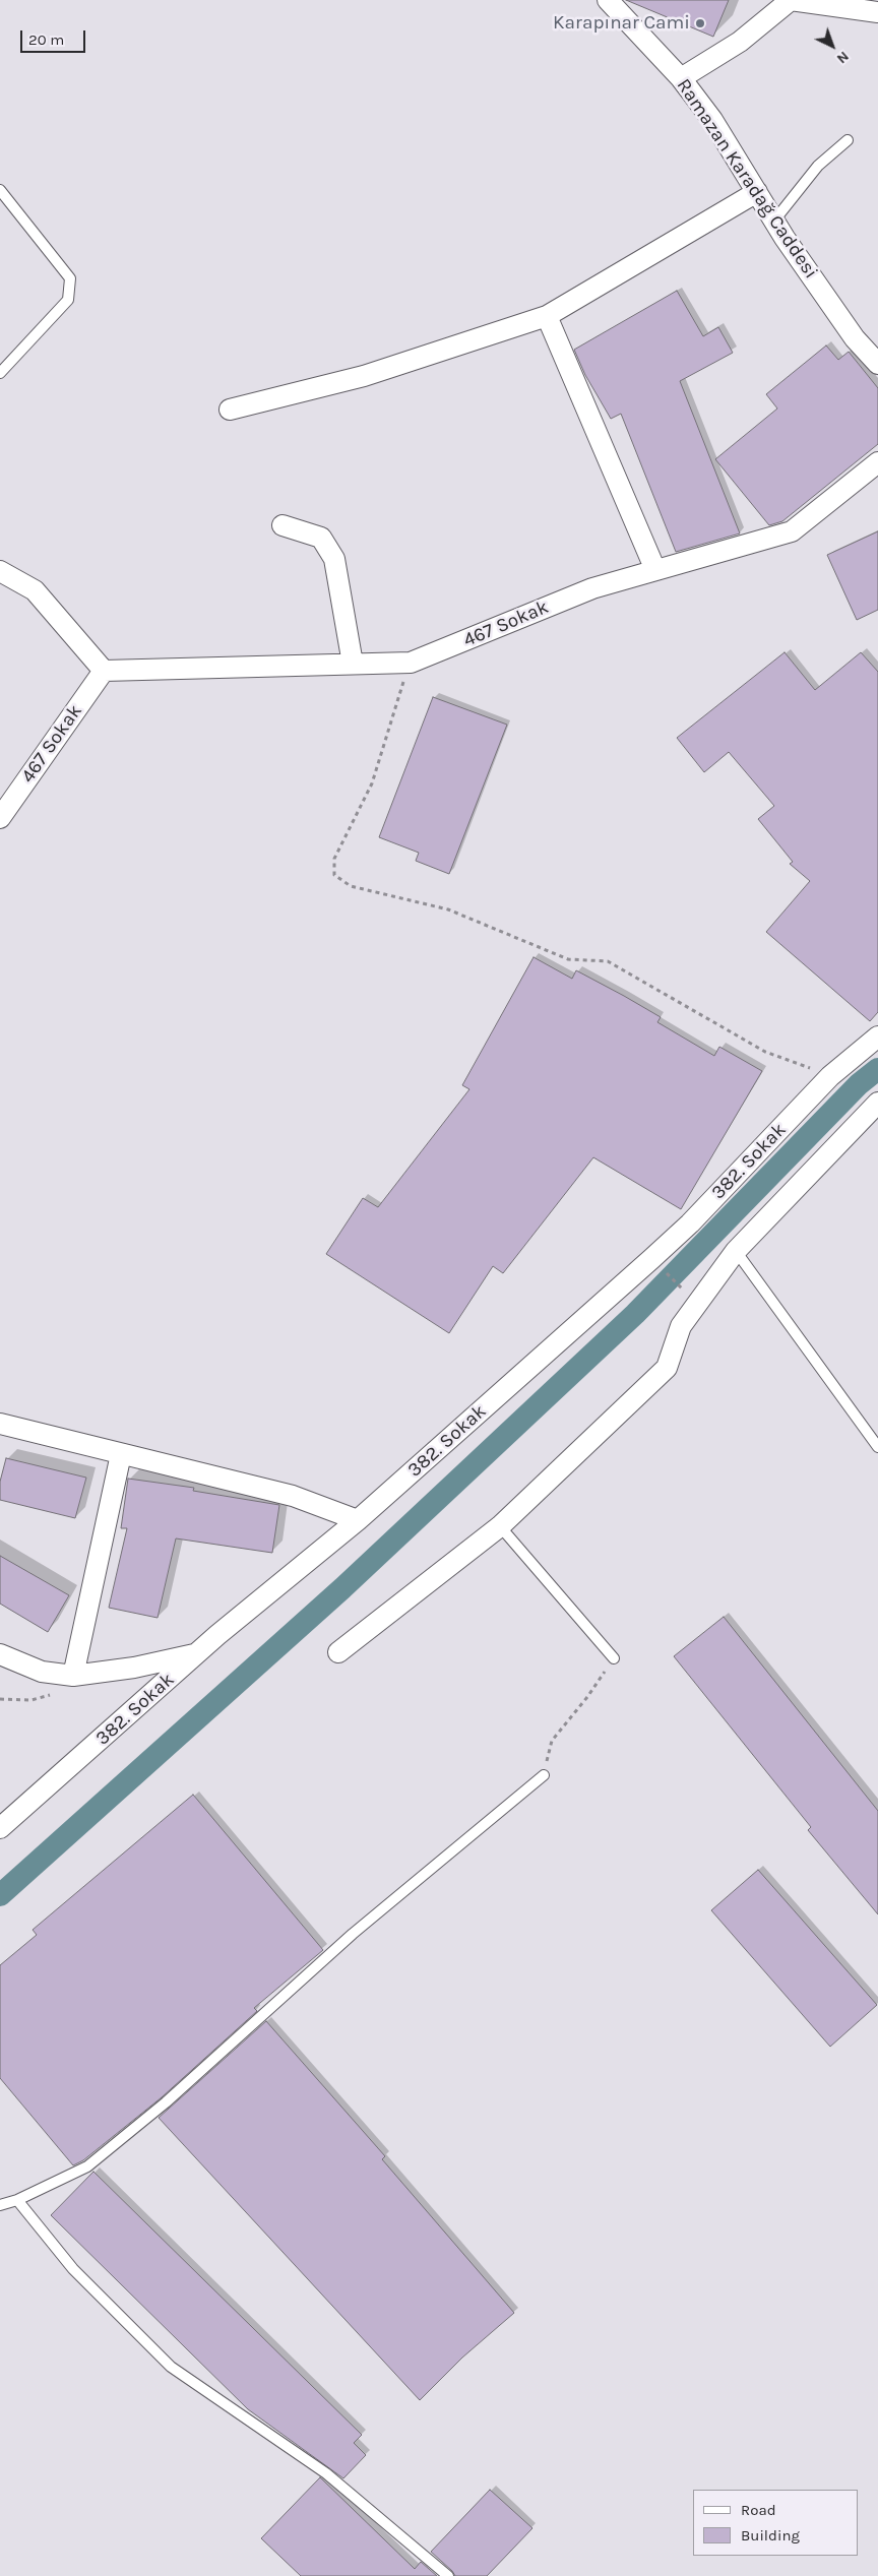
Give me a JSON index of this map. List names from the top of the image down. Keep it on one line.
{"streets":{"street":["Ramazan Karadağ Caddesi","467 Sokak","382. Sokak"]},"places":["Karapınar Cami"],"legend":["Road","Building"],"scale_bar":"20 m","north":"bottom right"}
